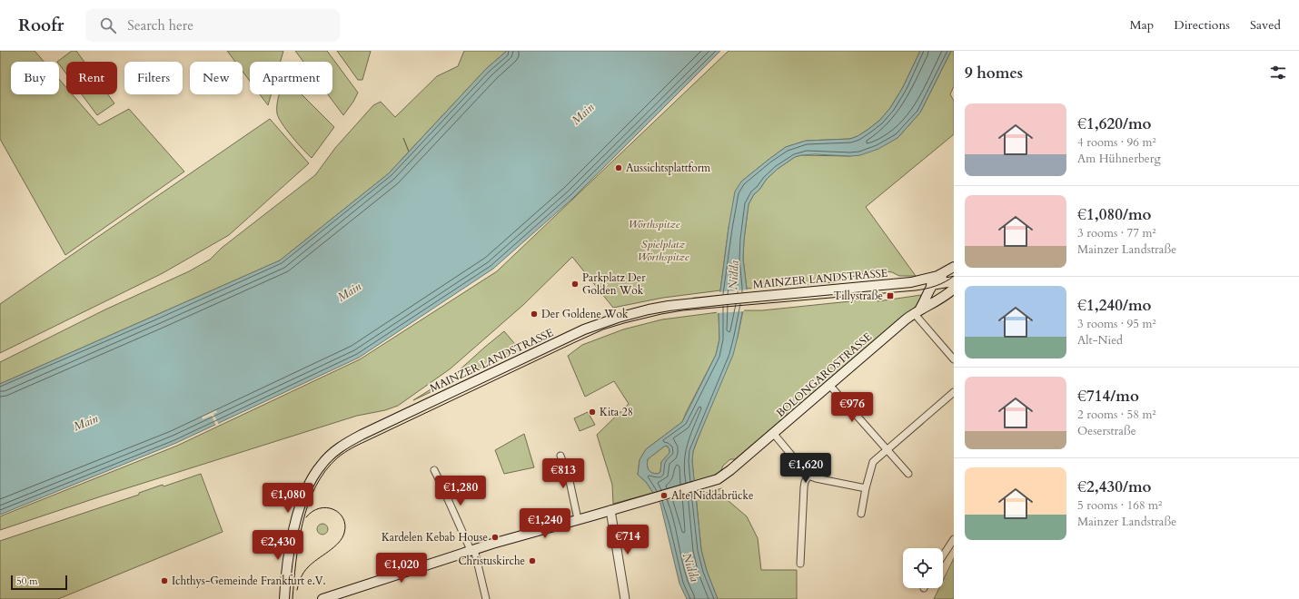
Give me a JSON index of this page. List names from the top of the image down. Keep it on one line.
{"streets":{"main road":["MAINZER LANDSTRASSE","BOLONGAROSTRASSE"]},"water":["Main","Nidda"],"parks":["Wörthspitze","Spielplatz Wörthspitze"],"places":{"other":["Aussichtsplattform","Parkplatz Der Golden Wok","Der Goldene Wok","Kita 28","Alte Niddabrücke","Kardelen Kebab House","Christuskirche","Ichthys-Gemeinde Frankfurt e.V."],"transit":["Tillystraße"]},"scale_bar":"50 m","page":{"header":"Roofr","search":"Search here","nav":["Map","Directions","Saved"],"heading":"9 homes","chip":["Buy","Rent","Filters","New","Apartment"],"list":[{"name":"€1,620/mo","note":"4 rooms · 96 m² · Am Hühnerberg"},{"name":"€1,080/mo","note":"3 rooms · 77 m² · Mainzer Landstraße"},{"name":"€1,240/mo","note":"3 rooms · 95 m² · Alt-Nied"},{"name":"€714/mo","note":"2 rooms · 58 m² · Oeserstraße"},{"name":"€2,430/mo","note":"5 rooms · 168 m² · Mainzer Landstraße"}],"price":["€976","€1,620","€813","€1,280","€1,080","€1,240","€714","€2,430","€1,020"],"scale":"50 m"}}
